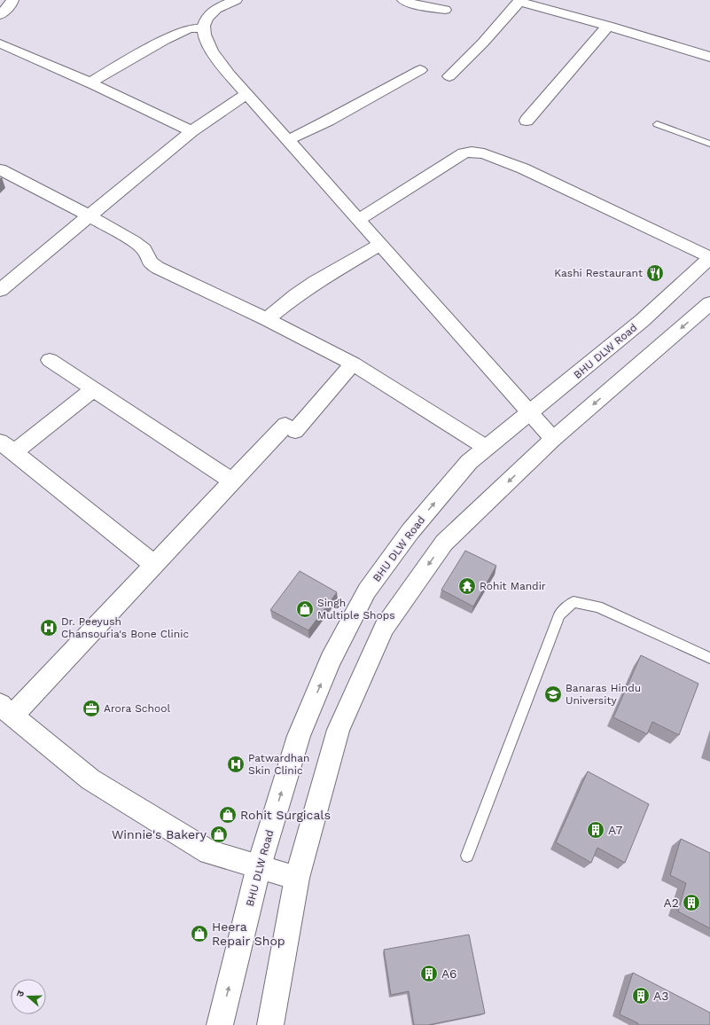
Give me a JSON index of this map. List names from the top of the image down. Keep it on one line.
{"streets":{"street":["BHU DLW Road"]},"places":{"restaurant":["Kashi Restaurant"],"temple":["Rohit Mandir"],"shop":["Singh Multiple Shops","Rohit Surgicals","Winnie's Bakery","Heera Repair Shop"],"hospital":["Dr. Peeyush Chansouria's Bone Clinic","Patwardhan Skin Clinic"],"school or university":["Banaras Hindu University"],"office":["Arora School"],"building":["A7","A2","A6","A3"]},"north":"left"}
